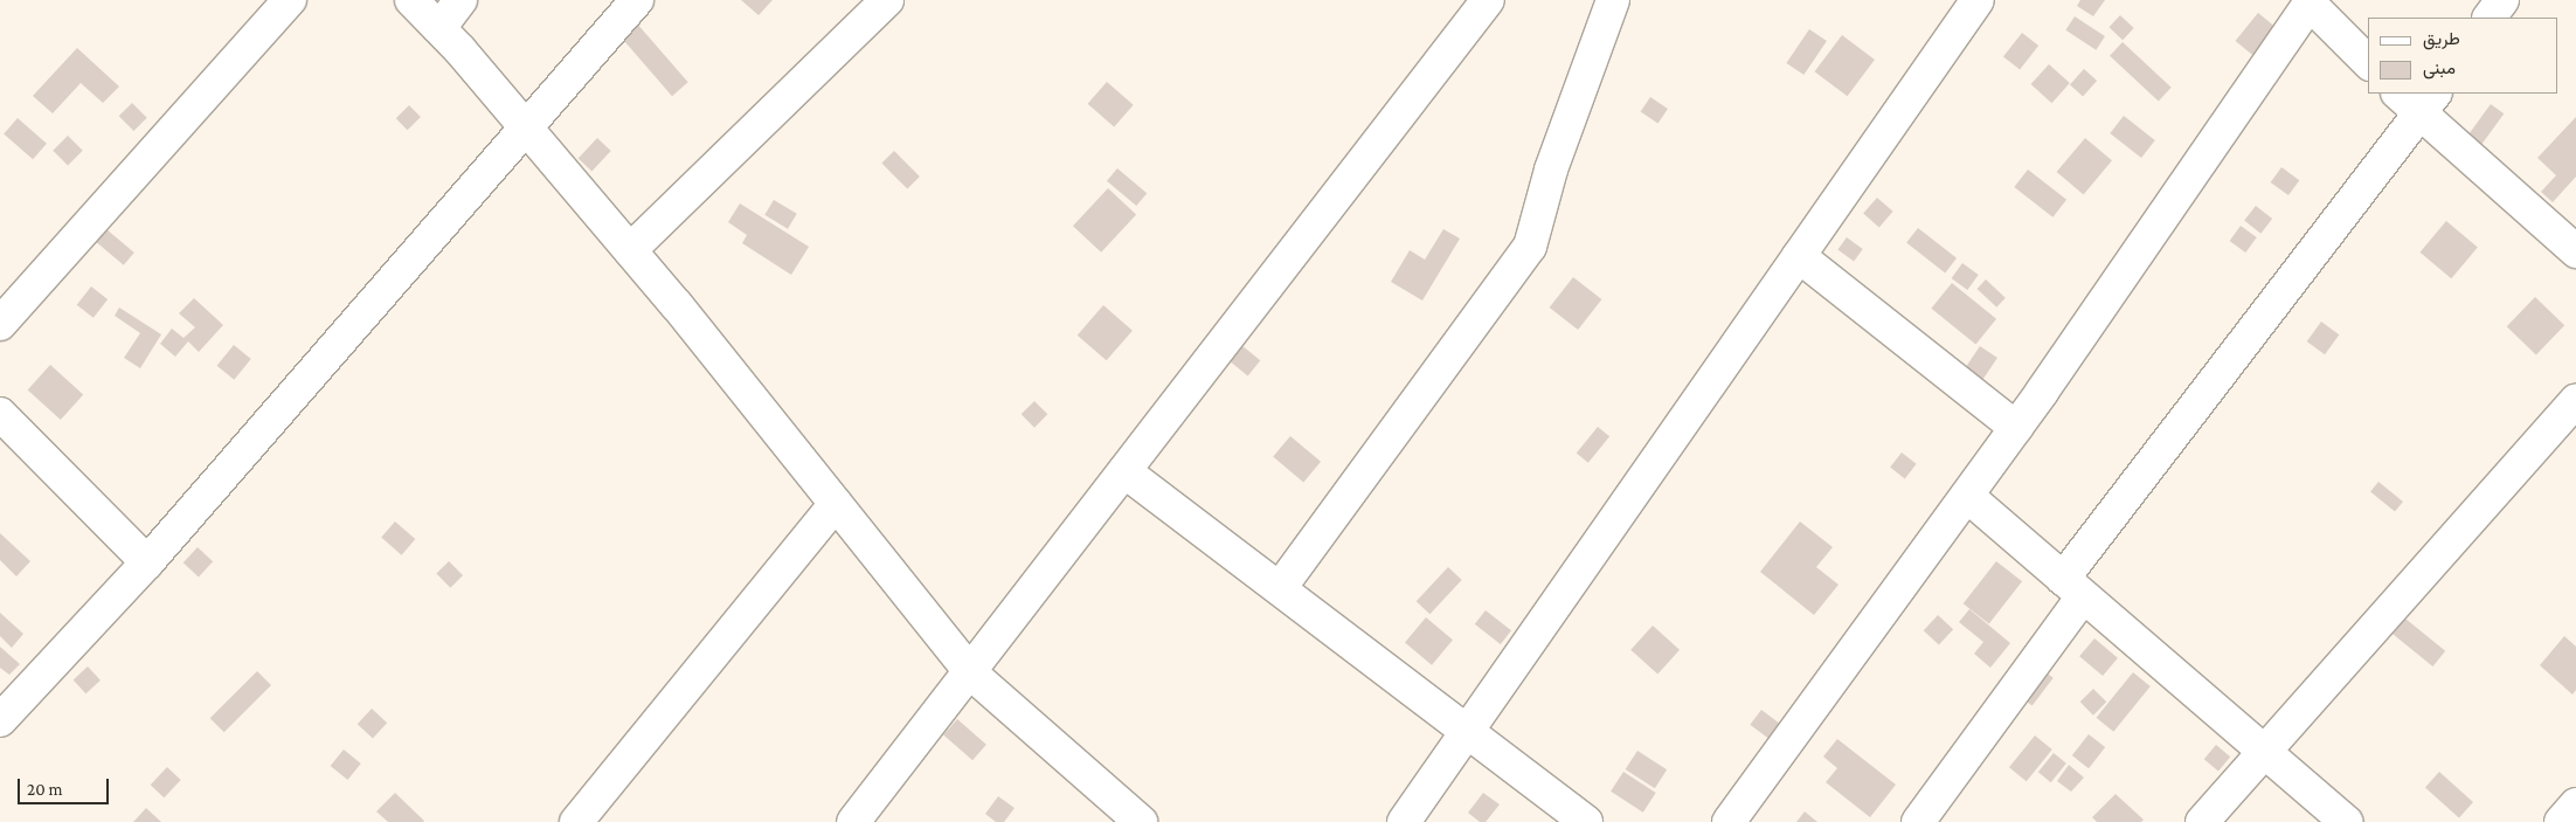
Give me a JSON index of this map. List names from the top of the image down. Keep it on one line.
{"legend":["طريق","مبنى"],"scale_bar":"20 m"}
